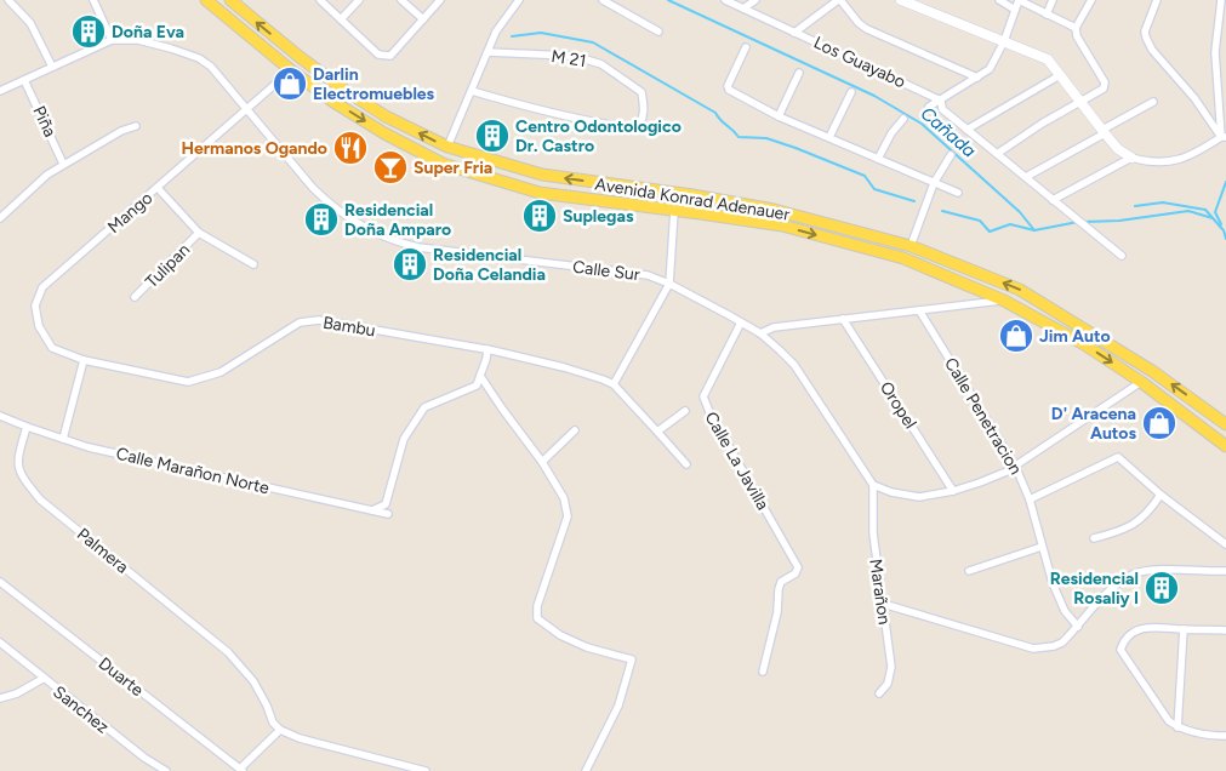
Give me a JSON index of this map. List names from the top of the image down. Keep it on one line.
{"streets":{"main road":["Avenida Konrad Adenauer"],"street":["M 21","Los Guayabo","Piña","Mango","Tulipan","Calle Sur","Bambu","Oropel","Calle Penetracion","Calle La Javilla","Calle Marañon Norte","Palmera","Marañon","Duarte","Sanchez"]},"crossings":[["Avenida Konrad Adenauer","Mango"],["Mango","Calle Sur"],["Mango","Bambu"],["Calle Sur","Calle La Javilla"],["Calle Sur","Marañon"],["Calle Marañon Norte","Palmera"]],"water":["Cañada"],"places":{"building":["Doña Eva","Centro Odontologico Dr. Castro","Suplegas","Residencial Doña Amparo","Residencial Doña Celandia","Residencial Rosaliy I"],"shop":["Darlin Electromuebles","Jim Auto","D' Aracena Autos"],"restaurant":["Hermanos Ogando"],"bar":["Super Fria"]}}
